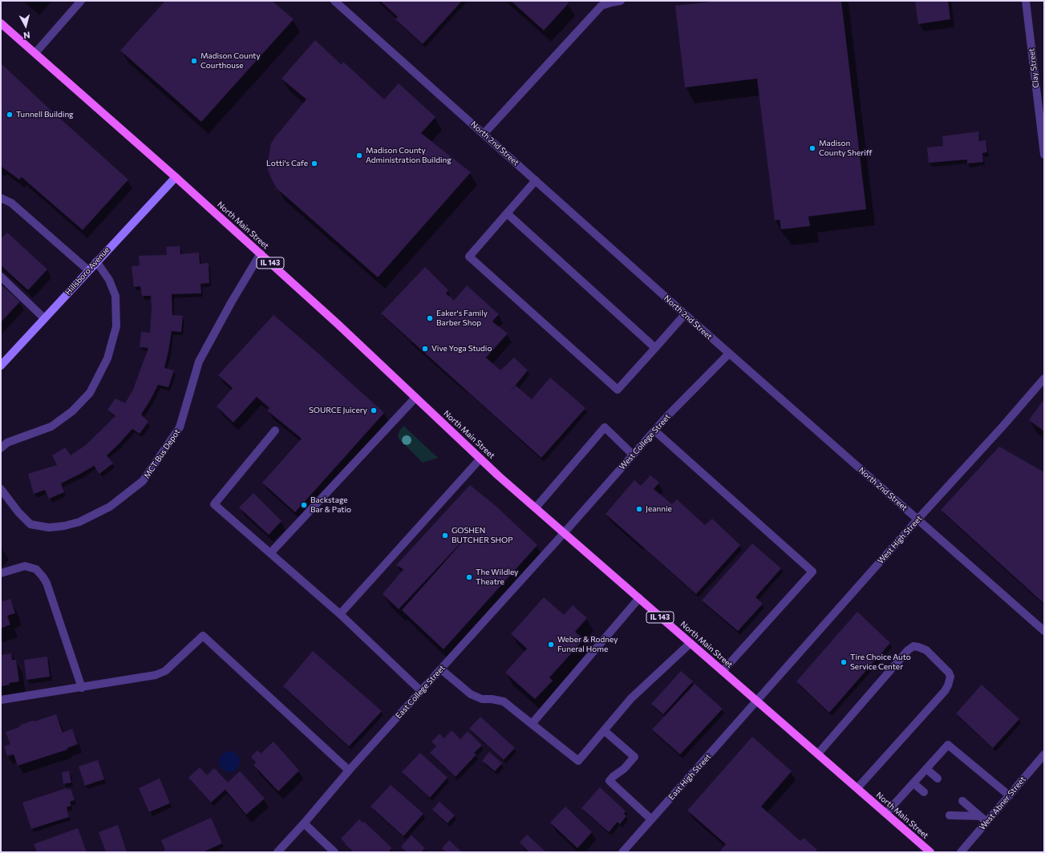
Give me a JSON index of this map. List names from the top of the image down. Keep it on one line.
{"streets":{"main road":["North Main Street","IL 143"],"street":["Clay Street","North 2nd Street","Hillsboro Avenue","West College Street","MCT Bus Depot","West High Street","East College Street","East High Street","West Abner Street"]},"crossings":[["North 2nd Street","West College Street"],["North 2nd Street","West High Street"],["North Main Street","Hillsboro Avenue"],["North Main Street","West College Street"],["North Main Street","MCT Bus Depot"],["North Main Street","West High Street"],["North Main Street","East College Street"],["North Main Street","East High Street"],["West College Street","East College Street"],["West High Street","East High Street"]],"places":["Madison County Courthouse","Tunnell Building","Madison County Sheriff","Madison County Administration Building","Lotti's Cafe","Eaker's Family Barber Shop","Vive Yoga Studio","SOURCE Juicery","Backstage Bar & Patio","Jeannie","GOSHEN BUTCHER SHOP","The Wildley Theatre","Weber & Rodney Funeral Home","Tire Choice Auto Service Center"],"north":"bottom"}
